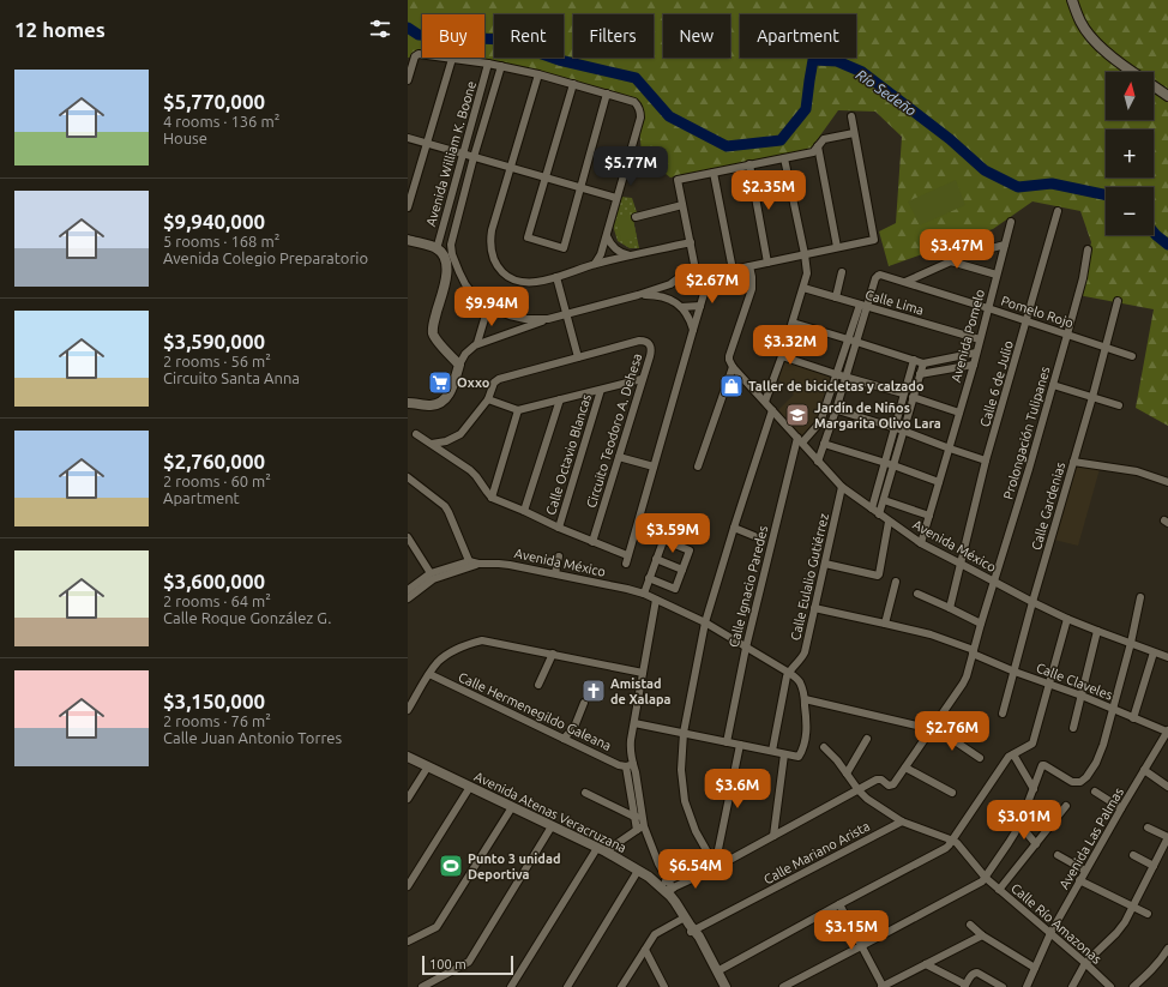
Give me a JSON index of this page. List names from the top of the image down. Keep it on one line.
{"streets":{"main road":["Avenida Atenas Veracruzana"],"street":["Avenida William K. Boone","Calle Lima","Pomelo Rojo","Avenida Pomelo","Calle 6 de Julio","Circuito Teodoro A. Dehesa","Prolongación Tulipanes","Calle Octavio Blancas","Calle Gardenias","Avenida México","Calle Eulalio Gutiérrez","Calle Ignacio Paredes","Calle Claveles","Calle Hermenegildo Galeana","Avenida Las Palmas","Calle Mariano Arista","Calle Río Amazonas"]},"crossings":[["Calle Lima","Pomelo Rojo"],["Calle Lima","Avenida Pomelo"],["Pomelo Rojo","Avenida Pomelo"],["Pomelo Rojo","Calle 6 de Julio"],["Pomelo Rojo","Prolongación Tulipanes"],["Pomelo Rojo","Calle Gardenias"],["Avenida Pomelo","Avenida México"],["Calle 6 de Julio","Avenida México"],["Prolongación Tulipanes","Avenida México"],["Prolongación Tulipanes","Calle Claveles"],["Calle Gardenias","Avenida México"],["Calle Gardenias","Calle Claveles"],["Avenida México","Calle Eulalio Gutiérrez"],["Avenida México","Calle Ignacio Paredes"],["Calle Eulalio Gutiérrez","Calle Claveles"],["Calle Claveles","Avenida Las Palmas"],["Avenida Atenas Veracruzana","Calle Mariano Arista"],["Avenida Las Palmas","Calle Río Amazonas"]],"water":["Río Sedeño"],"places":{"supermarket":["Oxxo"],"shop":["Taller de bicicletas y calzado"],"school or university":["Jardín de Niños Margarita Olivo Lara"],"church":["Amistad de Xalapa"],"sports":["Punto 3 unidad Deportiva"]},"scale_bar":"100 m","north":"top","page":{"heading":"12 homes","chip":["Buy","Rent","Filters","New","Apartment"],"list":[{"name":"$5,770,000","note":"4 rooms · 136 m² · House"},{"name":"$9,940,000","note":"5 rooms · 168 m² · Avenida Colegio Preparatorio"},{"name":"$3,590,000","note":"2 rooms · 56 m² · Circuito Santa Anna"},{"name":"$2,760,000","note":"2 rooms · 60 m² · Apartment"},{"name":"$3,600,000","note":"2 rooms · 64 m² · Calle Roque González G."},{"name":"$3,150,000","note":"2 rooms · 76 m² · Calle Juan Antonio Torres"}],"map_buttons":["+","−"],"price":["$5.77M","$2.35M","$3.47M","$2.67M","$9.94M","$3.32M","$3.59M","$2.76M","$3.6M","$3.01M","$6.54M","$3.15M"],"scale":"100 m"}}
